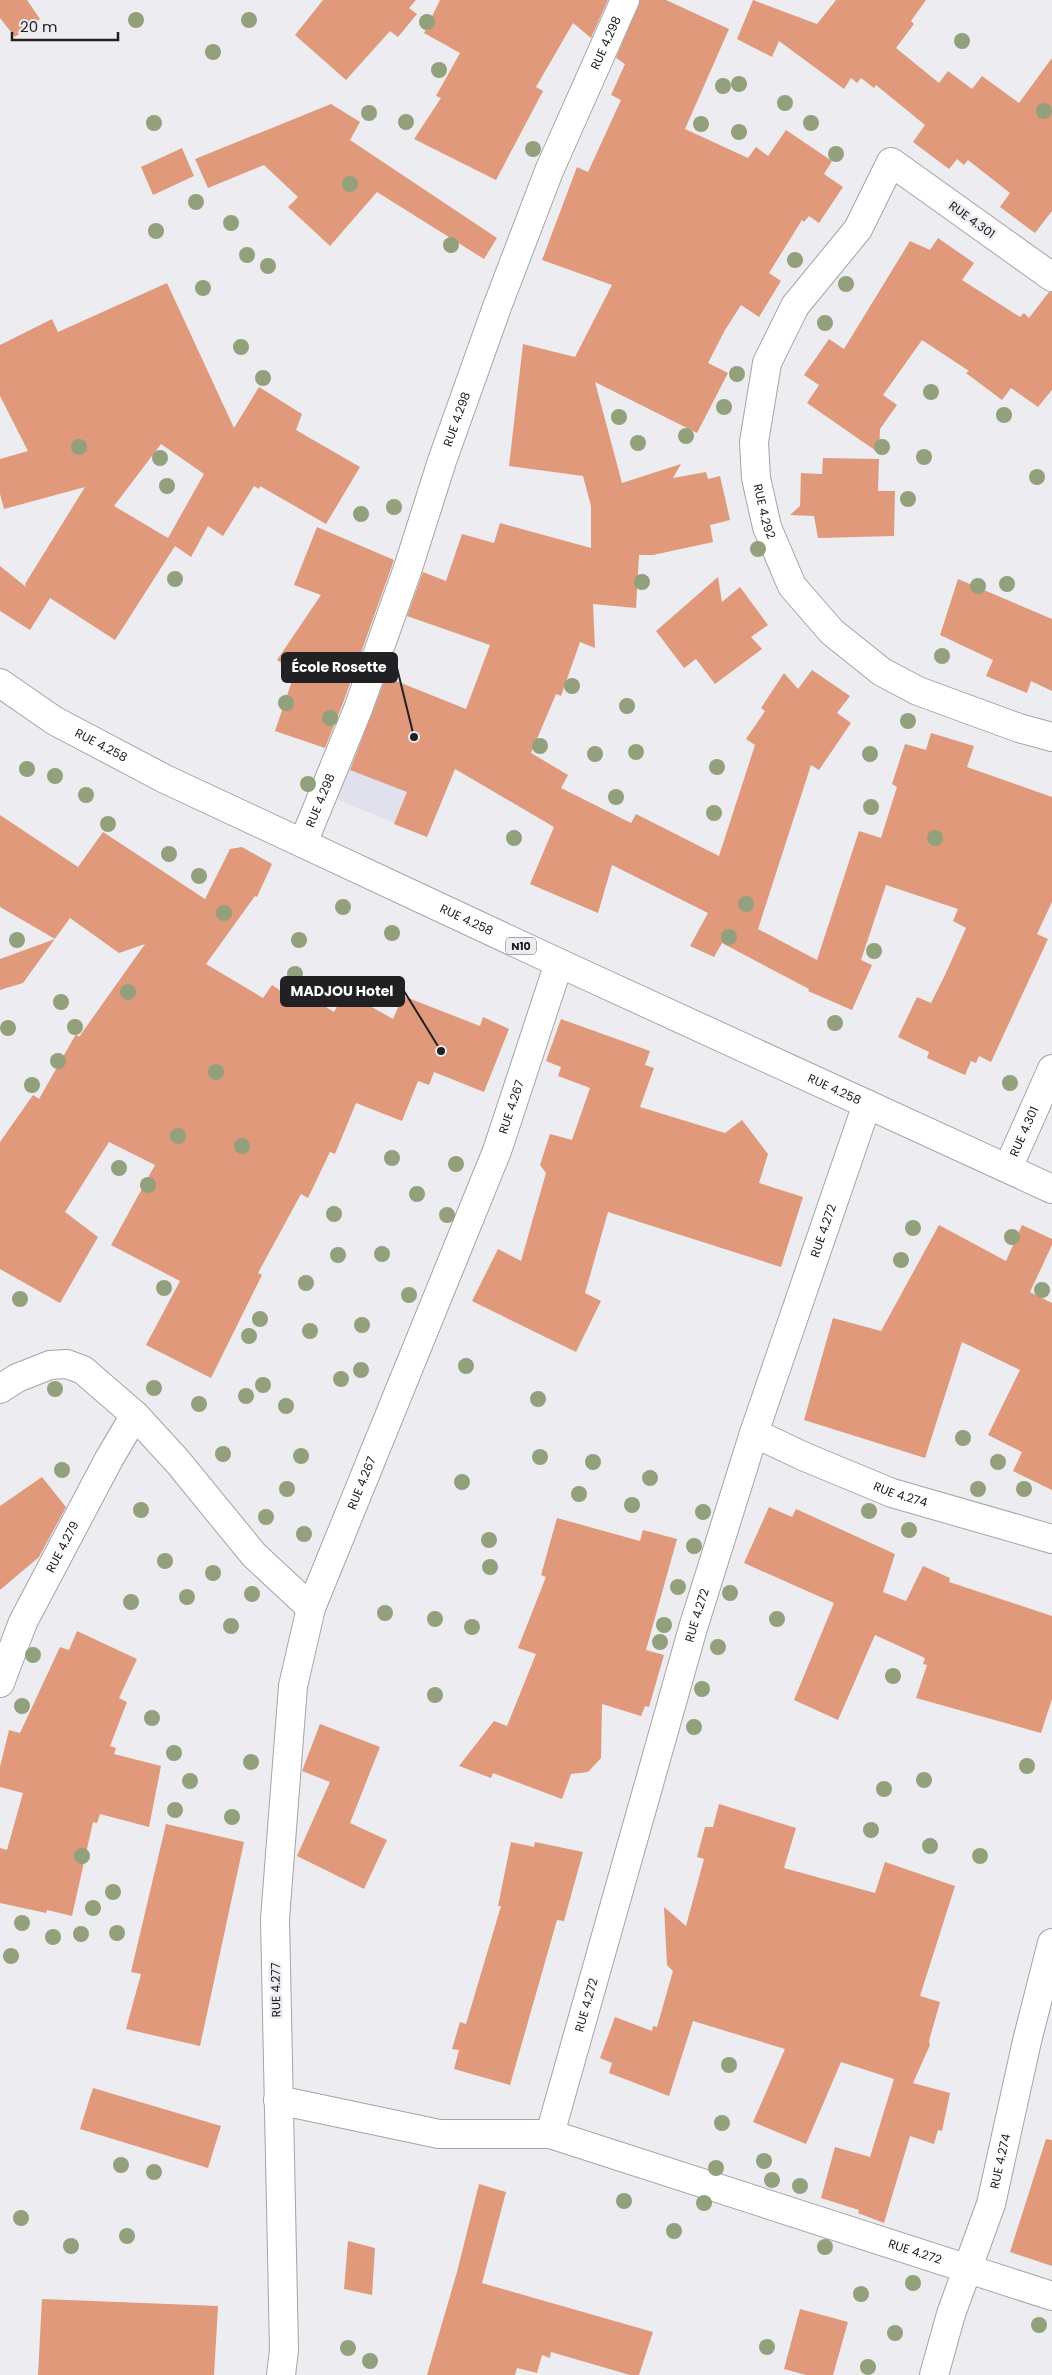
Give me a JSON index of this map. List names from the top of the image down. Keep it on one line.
{"streets":{"main road":["RUE 4.298","RUE 4.301","RUE 4.292","RUE 4.258","N10","RUE 4.267","RUE 4.272","RUE 4.274","RUE 4.279","RUE 4.277"]},"crossings":[["RUE 4.298","RUE 4.258"],["RUE 4.301","RUE 4.292"],["RUE 4.301","RUE 4.258"],["RUE 4.258","RUE 4.267"],["RUE 4.258","RUE 4.272"],["RUE 4.267","RUE 4.277"],["RUE 4.272","RUE 4.274"],["RUE 4.272","RUE 4.277"]],"places":["École Rosette","MADJOU Hotel"],"scale_bar":"20 m"}
